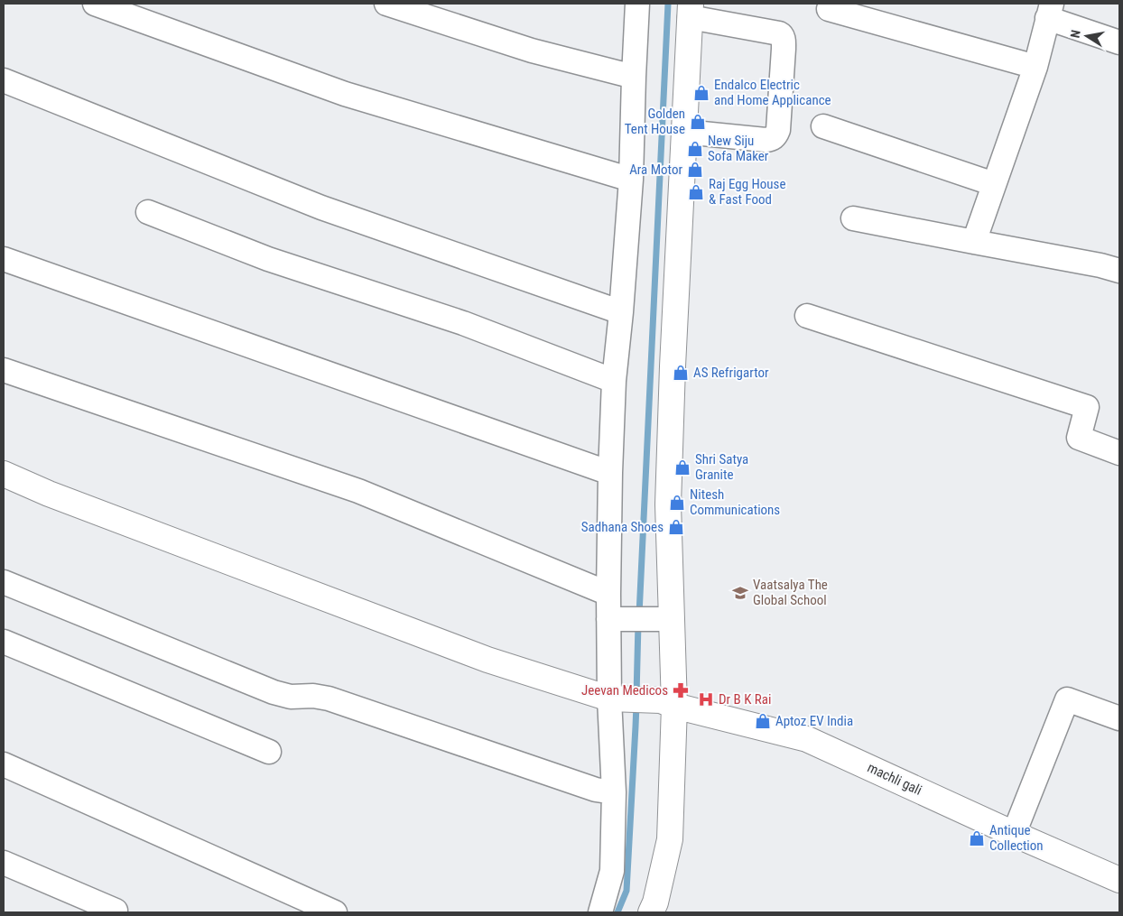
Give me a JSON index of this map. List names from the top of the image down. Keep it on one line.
{"streets":{"street":["machli gali"]},"places":{"shop":["Endalco Electric and Home Applicance","Golden Tent House","New Siju Sofa Maker","Ara Motor","Raj Egg House & Fast Food","AS Refrigartor","Shri Satya Granite","Nitesh Communications","Sadhana Shoes","Aptoz EV India","Antique Collection"],"school or university":["Vaatsalya The Global School"],"pharmacy":["Jeevan Medicos"],"hospital":["Dr B K Rai"]},"north":"left"}
